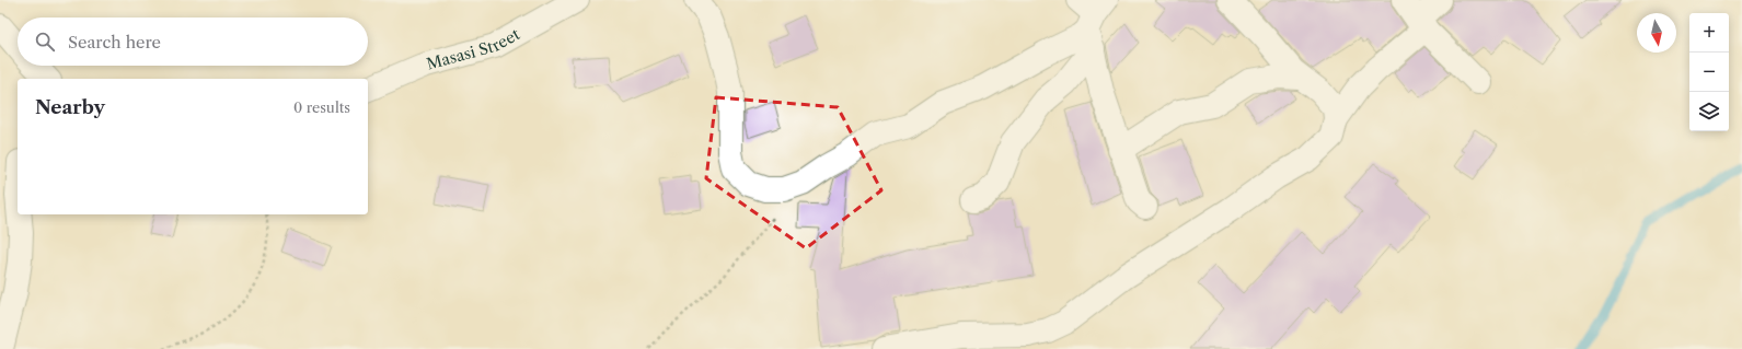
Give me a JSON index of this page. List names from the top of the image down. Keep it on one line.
{"streets":{"street":["Masasi Street"]},"north":"bottom","page":{"map_buttons":["+","−"],"search":"Search here","heading":["Nearby","0 results"]}}
